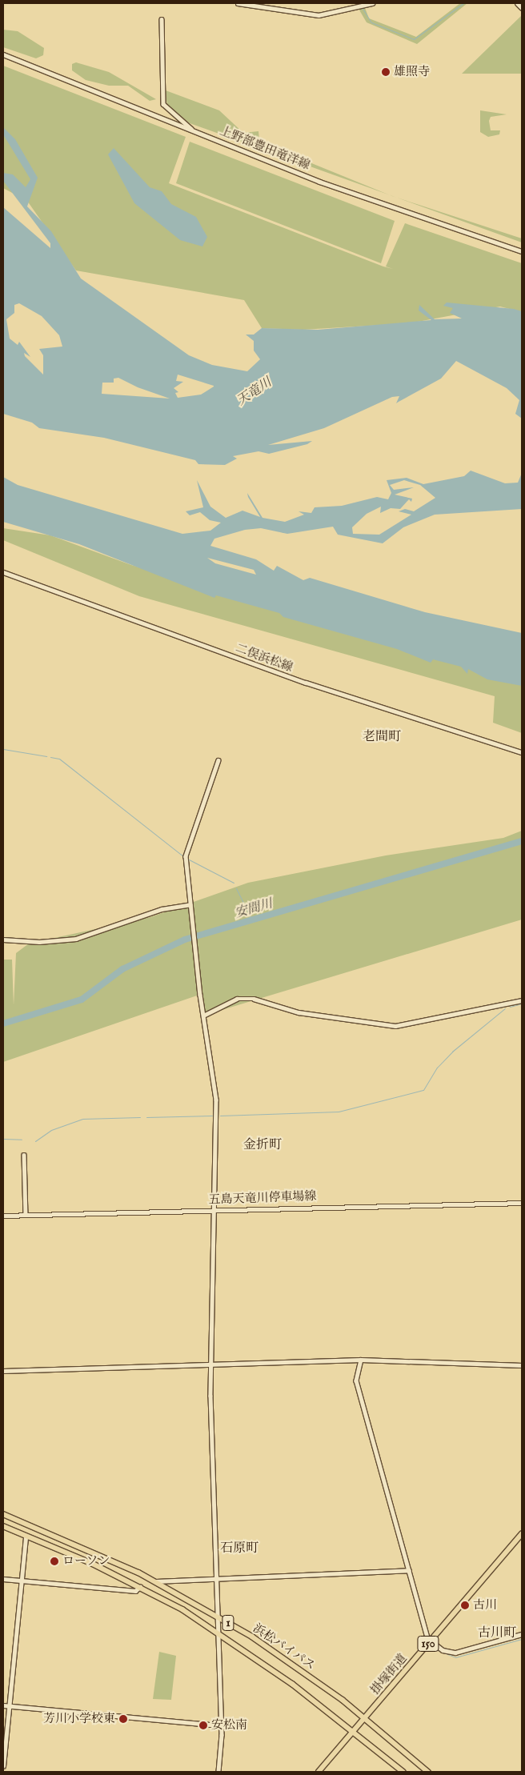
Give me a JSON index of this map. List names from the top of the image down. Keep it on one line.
{"streets":{"highway":["1","150","浜松バイパス","掛塚街道"],"main road":["上野部豊田竜洋線","二俣浜松線","五島天竜川停車場線"]},"crossings":[["浜松バイパス","掛塚街道"]],"districts":["老間町","金折町","石原町","古川町"],"water":["天竜川","安間川"],"places":["雄照寺","ローソン","古川","芳川小学校東","安松南"]}
